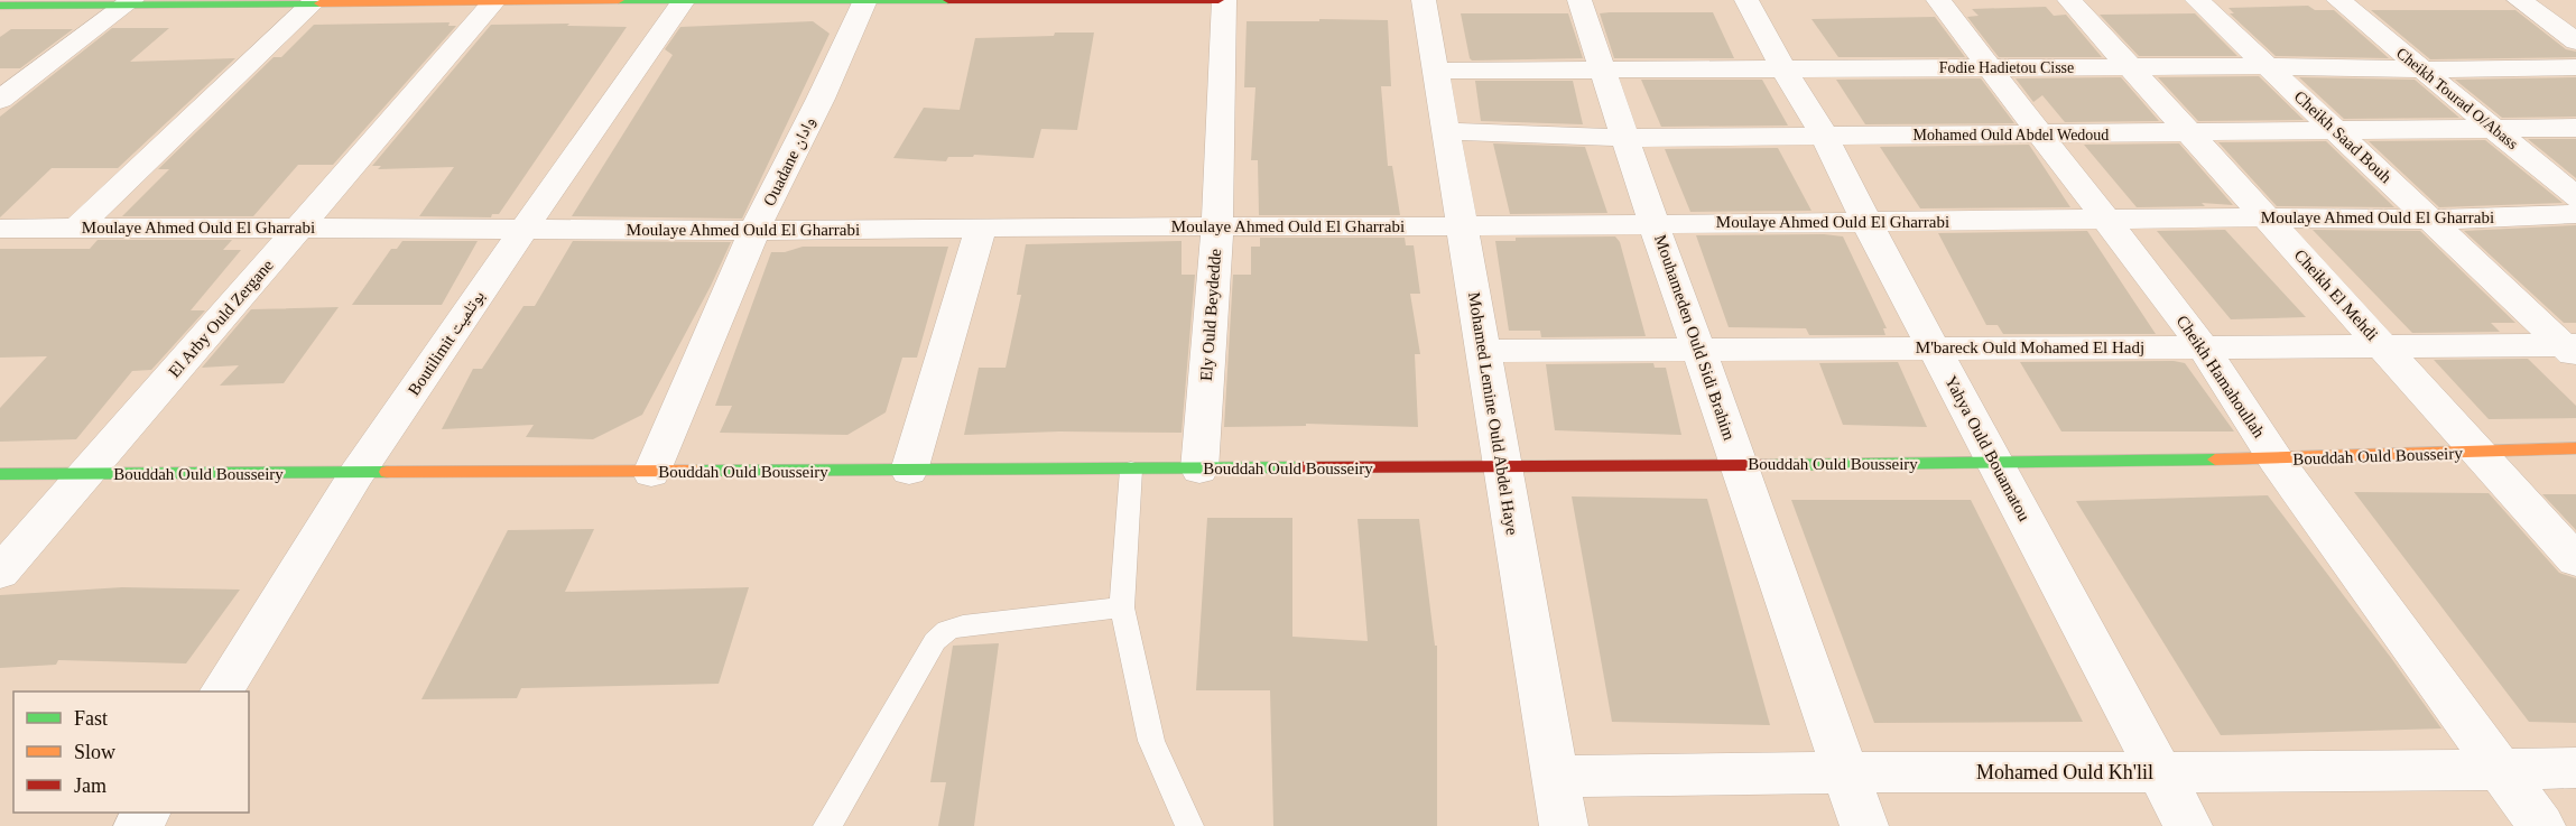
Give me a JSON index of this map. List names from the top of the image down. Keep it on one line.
{"streets":{"street":["Fodie Hadietou Cisse","Cheikh Tourad O/Abass","Mohamed Ould Abdel Wedoud","Cheikh Saad Bouh","Ouadane وادان","Moulaye Ahmed Ould El Gharrabi","Cheikh El Mehdi","Ely Ould Beydedde","El Arby Ould Zergane","Mouhameden Ould Sidi Brahim","Boutilimit بوتلميت","M'bareck Ould Mohamed El Hadj","Cheikh Hamahoullah","Mohamed Lemine Ould Abdel Haye","Yahya Ould Bouamatou","Bouddah Ould Bousseiry","Mohamed Ould Kh'lil"]},"crossings":[["Fodie Hadietou Cisse","Cheikh Tourad O/Abass"],["Fodie Hadietou Cisse","Cheikh Saad Bouh"],["Fodie Hadietou Cisse","Cheikh El Mehdi"],["Fodie Hadietou Cisse","Mouhameden Ould Sidi Brahim"],["Fodie Hadietou Cisse","Cheikh Hamahoullah"],["Fodie Hadietou Cisse","Mohamed Lemine Ould Abdel Haye"],["Fodie Hadietou Cisse","Yahya Ould Bouamatou"],["Cheikh Tourad O/Abass","Mohamed Ould Abdel Wedoud"],["Mohamed Ould Abdel Wedoud","Cheikh Saad Bouh"],["Mohamed Ould Abdel Wedoud","Cheikh El Mehdi"],["Mohamed Ould Abdel Wedoud","Mouhameden Ould Sidi Brahim"],["Mohamed Ould Abdel Wedoud","Cheikh Hamahoullah"],["Mohamed Ould Abdel Wedoud","Mohamed Lemine Ould Abdel Haye"],["Mohamed Ould Abdel Wedoud","Yahya Ould Bouamatou"],["Cheikh Saad Bouh","Moulaye Ahmed Ould El Gharrabi"],["Cheikh Saad Bouh","M'bareck Ould Mohamed El Hadj"],["Ouadane وادان","Moulaye Ahmed Ould El Gharrabi"],["Ouadane وادان","Bouddah Ould Bousseiry"],["Moulaye Ahmed Ould El Gharrabi","Cheikh El Mehdi"],["Moulaye Ahmed Ould El Gharrabi","Ely Ould Beydedde"],["Moulaye Ahmed Ould El Gharrabi","El Arby Ould Zergane"],["Moulaye Ahmed Ould El Gharrabi","Mouhameden Ould Sidi Brahim"],["Moulaye Ahmed Ould El Gharrabi","Boutilimit بوتلميت"],["Moulaye Ahmed Ould El Gharrabi","Cheikh Hamahoullah"],["Moulaye Ahmed Ould El Gharrabi","Mohamed Lemine Ould Abdel Haye"],["Moulaye Ahmed Ould El Gharrabi","Yahya Ould Bouamatou"],["Cheikh El Mehdi","M'bareck Ould Mohamed El Hadj"],["Cheikh El Mehdi","Bouddah Ould Bousseiry"],["Ely Ould Beydedde","Bouddah Ould Bousseiry"],["El Arby Ould Zergane","Bouddah Ould Bousseiry"],["Mouhameden Ould Sidi Brahim","M'bareck Ould Mohamed El Hadj"],["Mouhameden Ould Sidi Brahim","Bouddah Ould Bousseiry"],["Mouhameden Ould Sidi Brahim","Mohamed Ould Kh'lil"],["Boutilimit بوتلميت","Bouddah Ould Bousseiry"],["M'bareck Ould Mohamed El Hadj","Cheikh Hamahoullah"],["M'bareck Ould Mohamed El Hadj","Mohamed Lemine Ould Abdel Haye"],["M'bareck Ould Mohamed El Hadj","Yahya Ould Bouamatou"],["Cheikh Hamahoullah","Bouddah Ould Bousseiry"],["Cheikh Hamahoullah","Mohamed Ould Kh'lil"],["Mohamed Lemine Ould Abdel Haye","Bouddah Ould Bousseiry"],["Mohamed Lemine Ould Abdel Haye","Mohamed Ould Kh'lil"],["Yahya Ould Bouamatou","Bouddah Ould Bousseiry"],["Yahya Ould Bouamatou","Mohamed Ould Kh'lil"]],"legend":["Fast","Slow","Jam"]}
